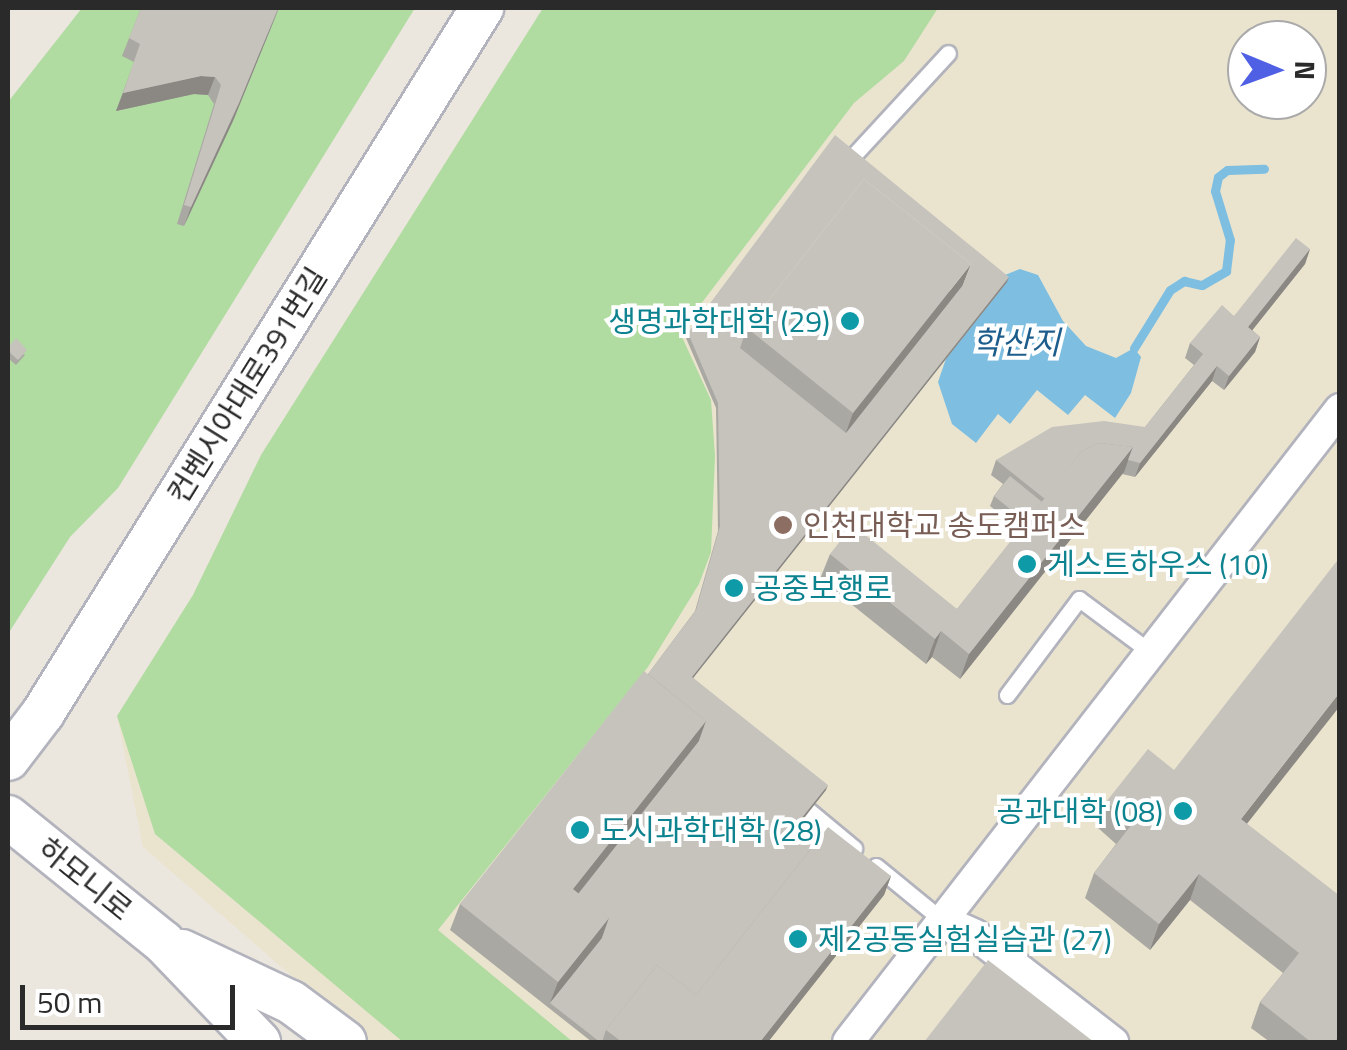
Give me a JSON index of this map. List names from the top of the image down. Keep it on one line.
{"streets":{"street":["컨벤시아대로391번길","하모니로"]},"water":["학산지"],"places":["생명과학대학 (29)","인천대학교 송도캠퍼스","게스트하우스 (10)","공중보행로","공과대학 (08)","도시과학대학 (28)","제2공동실험실습관 (27)"],"scale_bar":"50 m","north":"right"}
